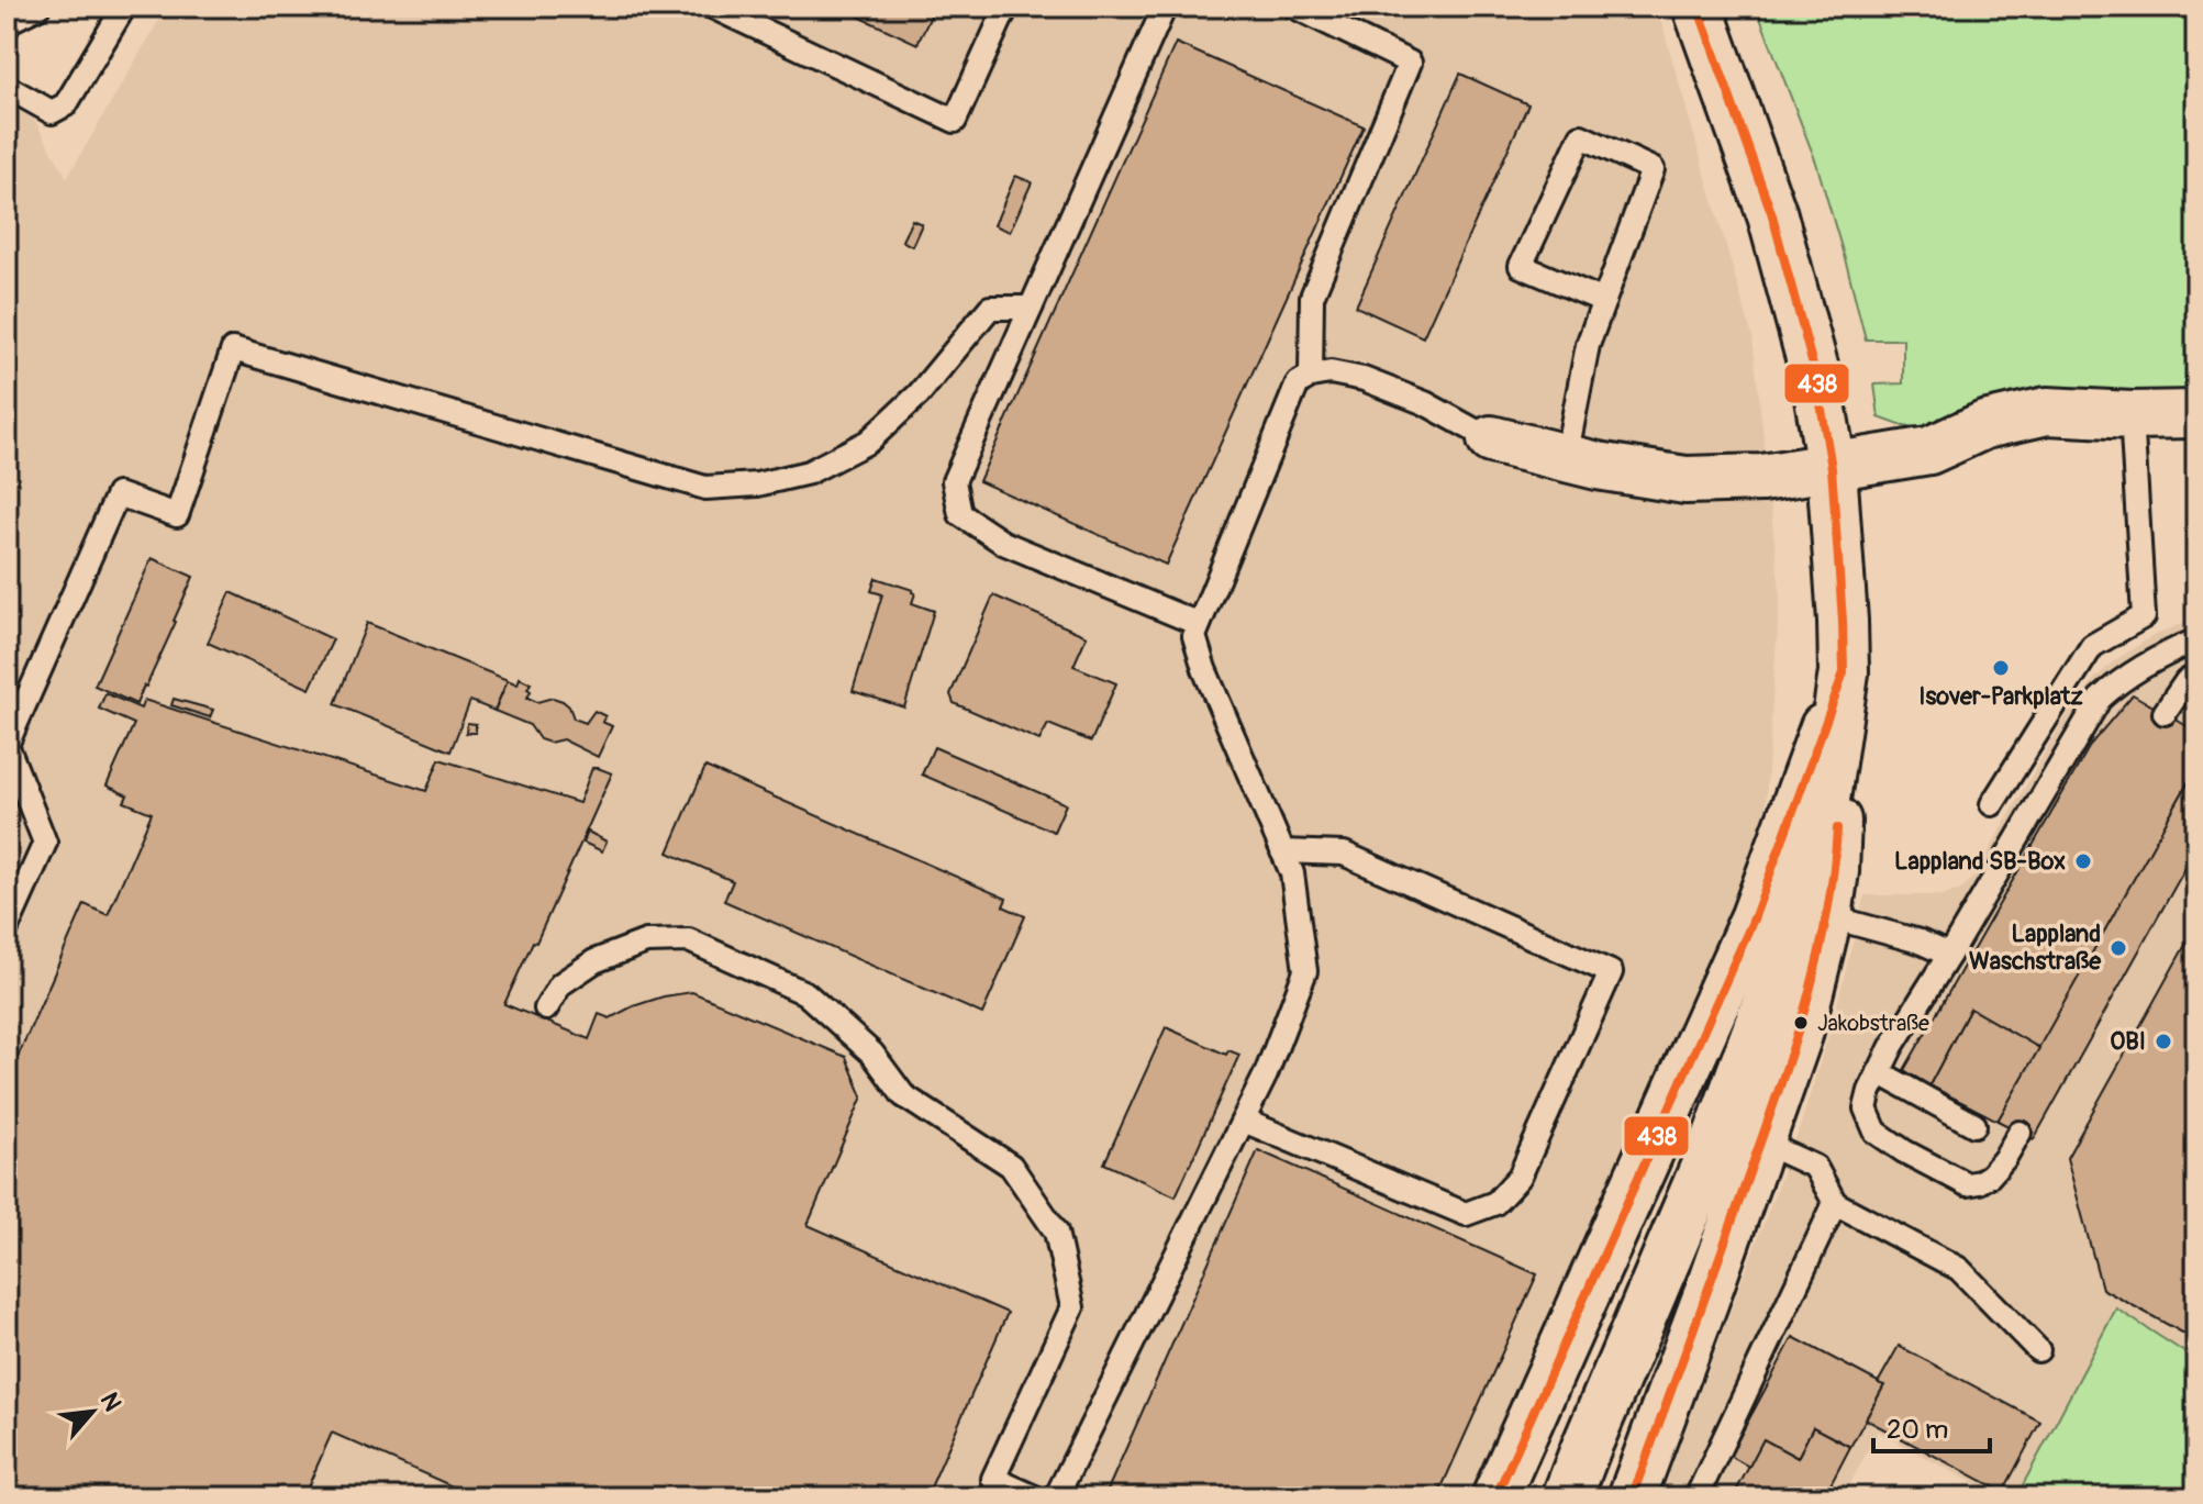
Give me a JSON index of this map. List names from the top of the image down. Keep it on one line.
{"places":["Isover-Parkplatz","Lappland SB-Box","Lappland Waschstraße","Jakobstraße","OBI"],"lines":["transit line 438"],"scale_bar":"20 m","north":"top right"}
